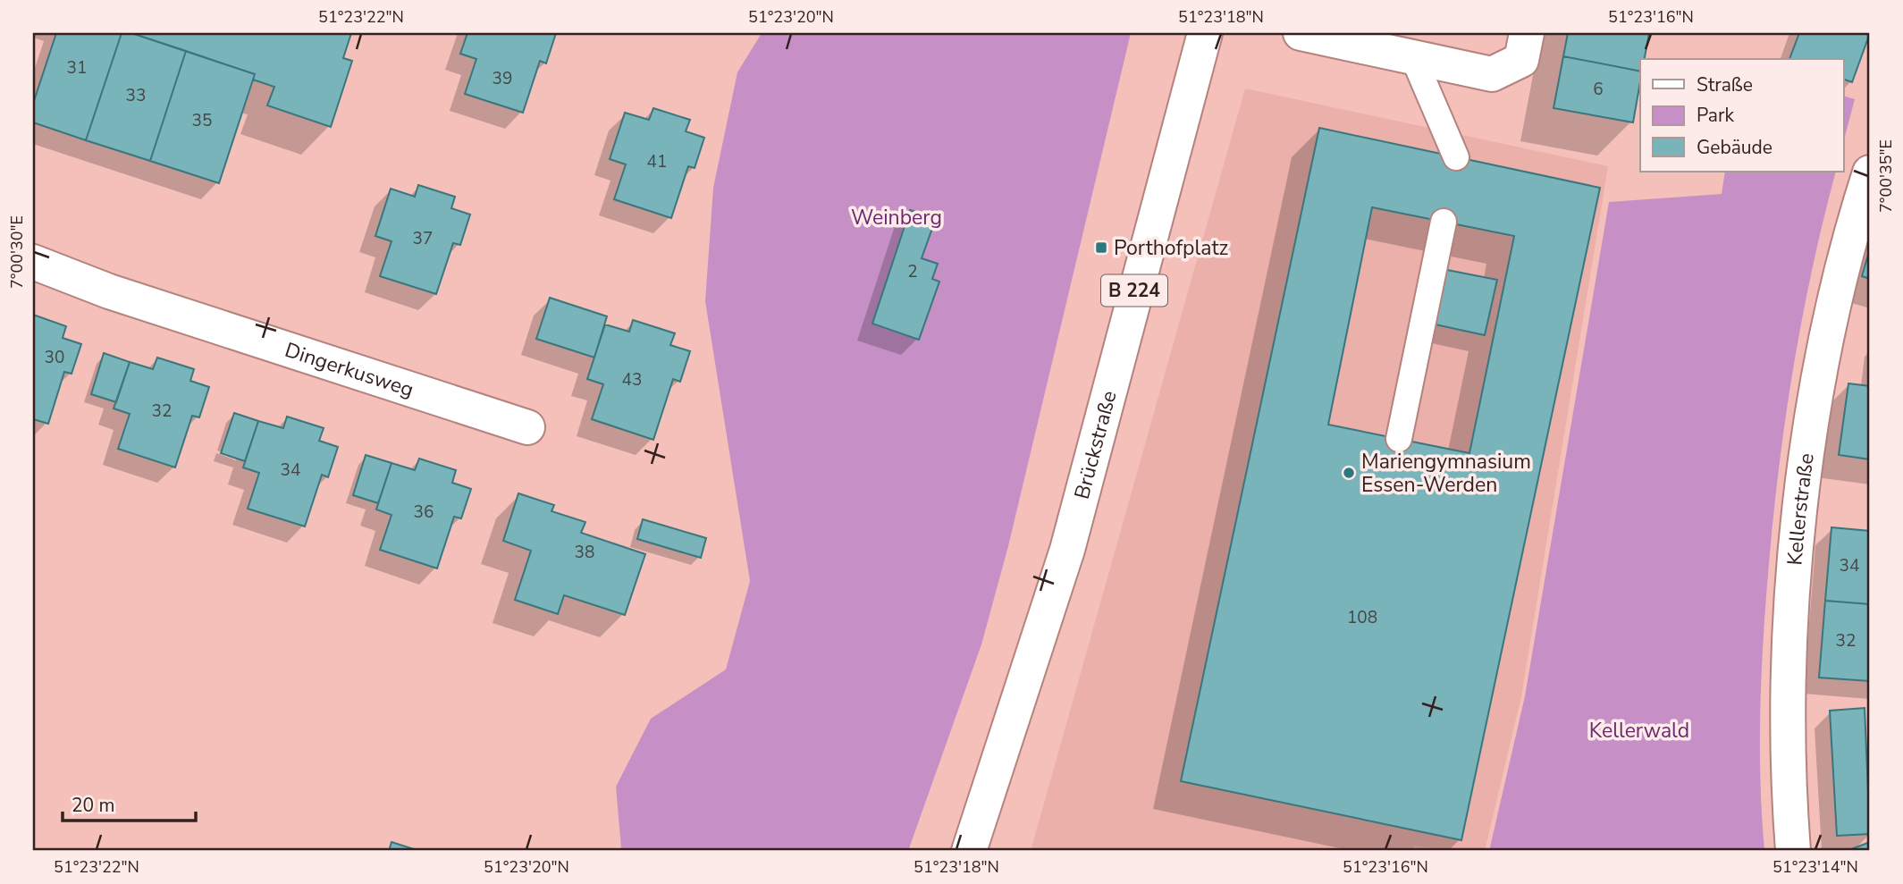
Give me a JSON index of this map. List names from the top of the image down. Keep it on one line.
{"streets":{"street":["B 224","Dingerkusweg","Brückstraße","Kellerstraße"]},"parks":["Weinberg","Kellerwald"],"places":{"transit":["Porthofplatz"],"other":["Mariengymnasium Essen-Werden"]},"house_numbers":["31","39","6","33","35","41","37","2","30","43","32","34","36","38","34","108","32"],"legend":["Straße","Park","Gebäude"],"scale_bar":"20 m","coordinates":["51°23'22\"N","51°23'20\"N","51°23'18\"N","51°23'16\"N","7°00'35\"E","7°00'30\"E","51°23'14\"N"]}
